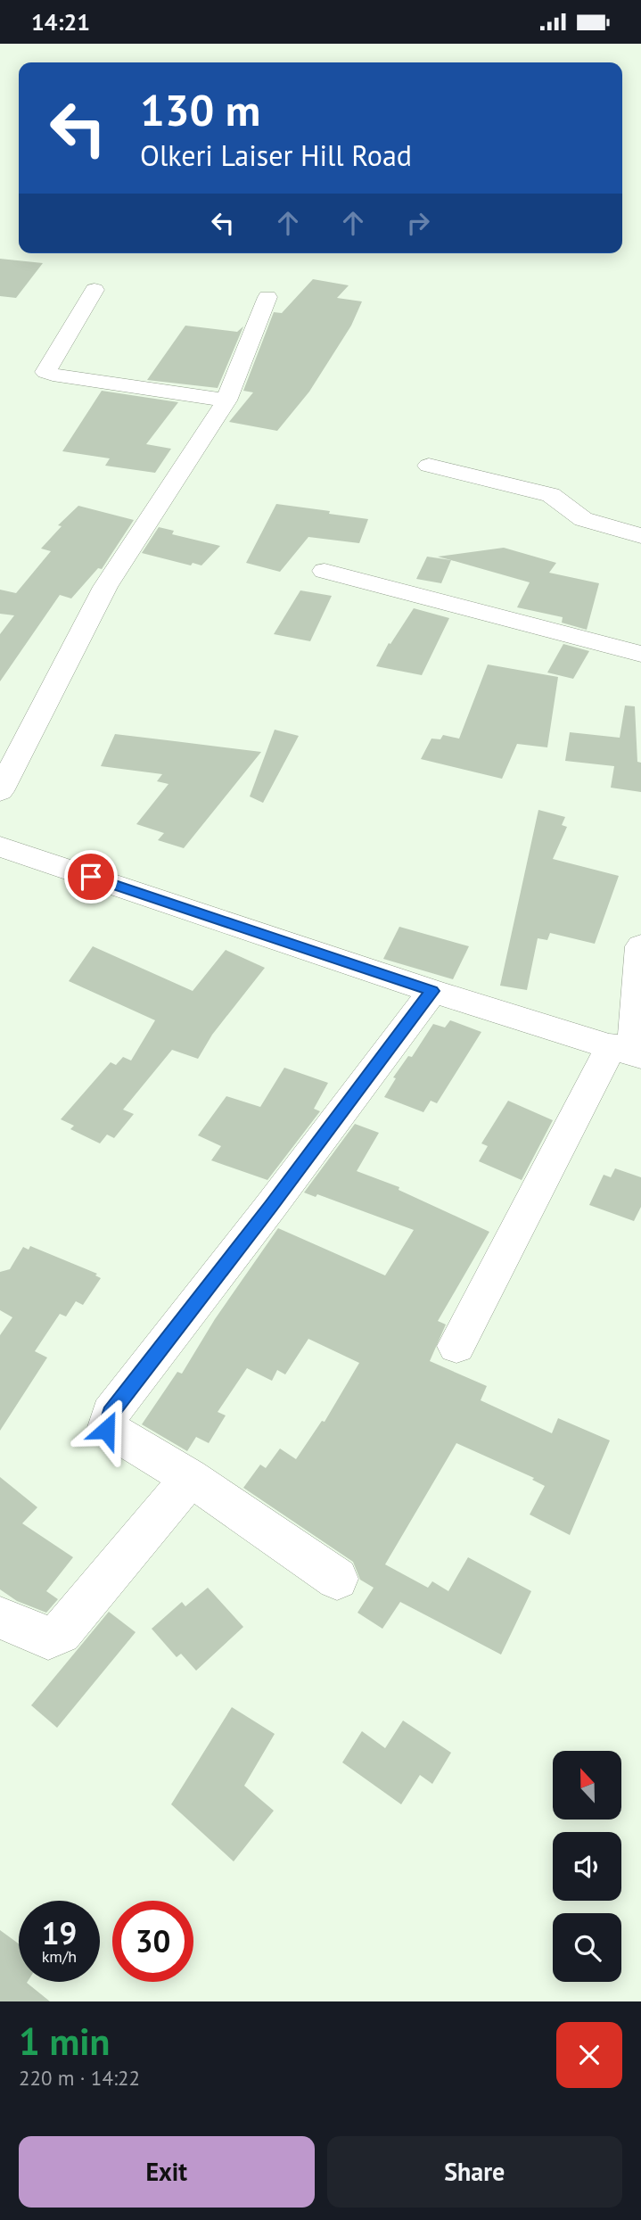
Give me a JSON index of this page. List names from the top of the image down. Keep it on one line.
{"north":"top","page":{"status":"14:21","turn":["130 m","Olkeri Laiser Hill Road"],"speed":"19 km/h","limit":"30","heading":["1 min","220 m · 14:22"],"buttons":["Exit","Share"]}}
